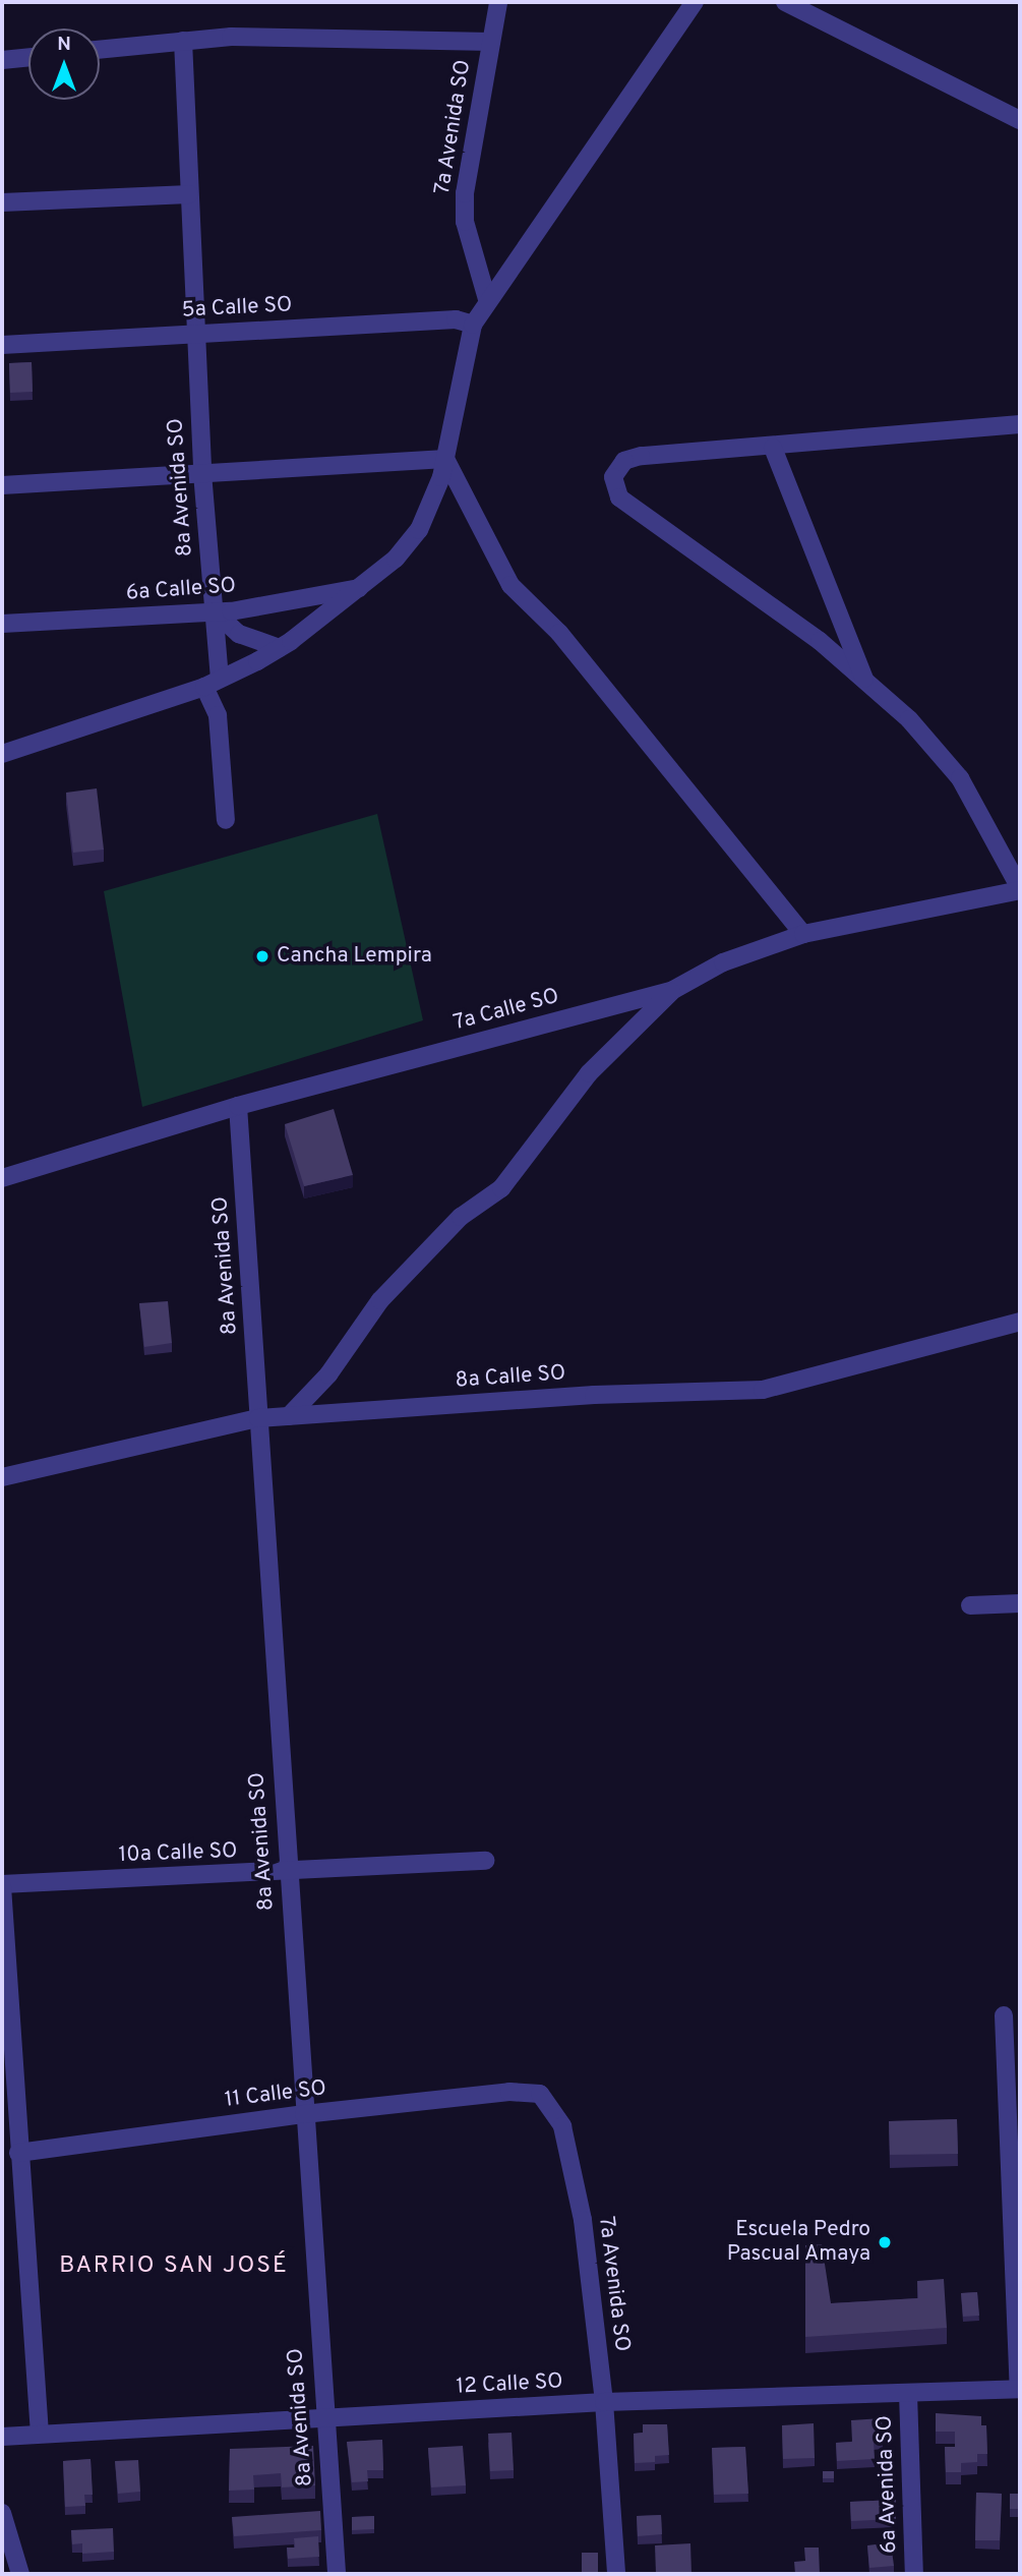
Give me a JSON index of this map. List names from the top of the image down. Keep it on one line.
{"streets":{"street":["7a Avenida SO","5a Calle SO","8a Avenida SO","6a Calle SO","7a Calle SO","8a Calle SO","10a Calle SO","11 Calle SO","12 Calle SO","6a Avenida SO"]},"crossings":[["7a Avenida SO","11 Calle SO"],["7a Avenida SO","12 Calle SO"],["5a Calle SO","8a Avenida SO"],["8a Avenida SO","6a Calle SO"],["8a Avenida SO","7a Calle SO"],["8a Avenida SO","8a Calle SO"],["8a Avenida SO","10a Calle SO"],["8a Avenida SO","11 Calle SO"],["8a Avenida SO","12 Calle SO"],["12 Calle SO","6a Avenida SO"]],"districts":["BARRIO SAN JOSÉ"],"places":["Cancha Lempira","Escuela Pedro Pascual Amaya"],"north":"top"}
